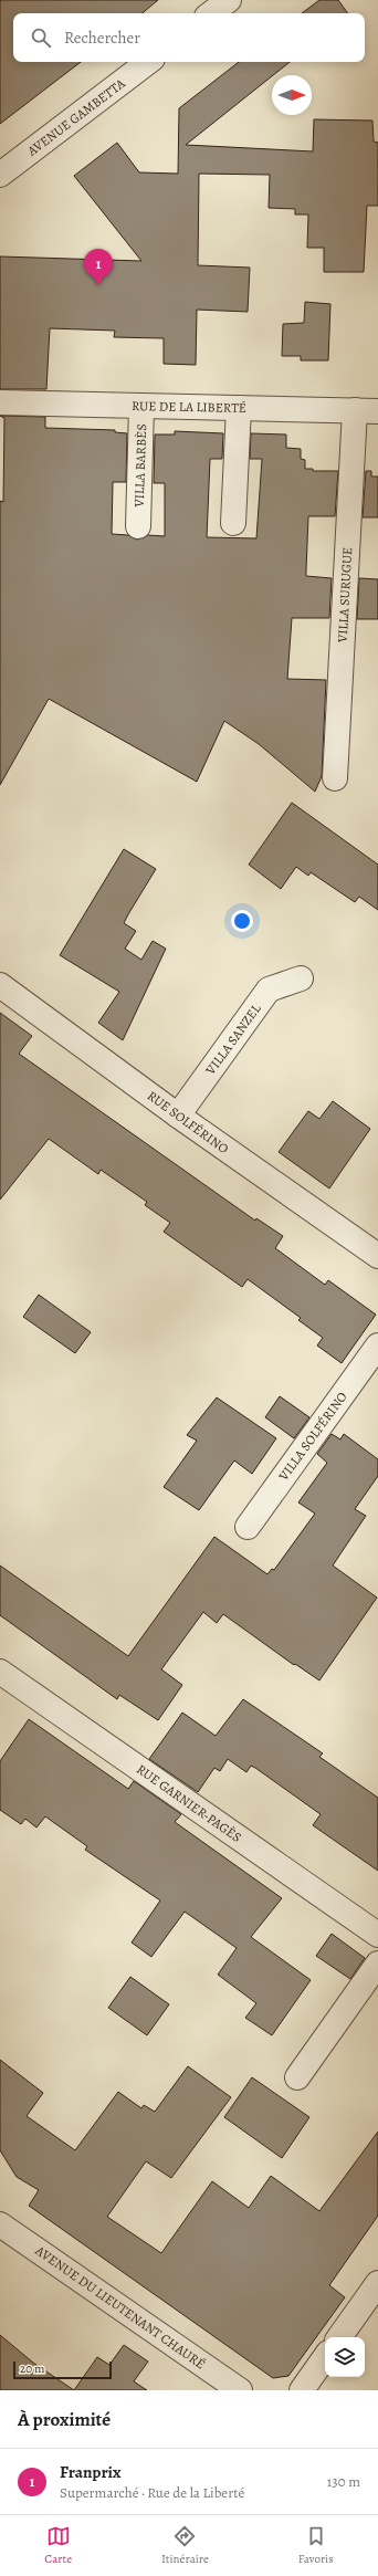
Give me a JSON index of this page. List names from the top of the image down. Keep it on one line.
{"streets":{"street":["AVENUE GAMBETTA","RUE DE LA LIBERTÉ","VILLA BARBÈS","VILLA SURUGUE","VILLA SANZEL","RUE SOLFÉRINO","VILLA SOLFÉRINO","RUE GARNIER-PAGÈS","AVENUE DU LIEUTENANT CHAURÉ"]},"crossings":[["RUE DE LA LIBERTÉ","VILLA BARBÈS"],["RUE DE LA LIBERTÉ","VILLA SURUGUE"],["VILLA SANZEL","RUE SOLFÉRINO"]],"scale_bar":"20 m","north":"right","page":{"search":"Rechercher","pins":"1","scale":"20 m","heading":"À proximité","list":[{"mark":"1","name":"Franprix","note":"Supermarché · Rue de la Liberté","value":"130 m"}],"nav":["Carte","Itinéraire","Favoris"]}}
